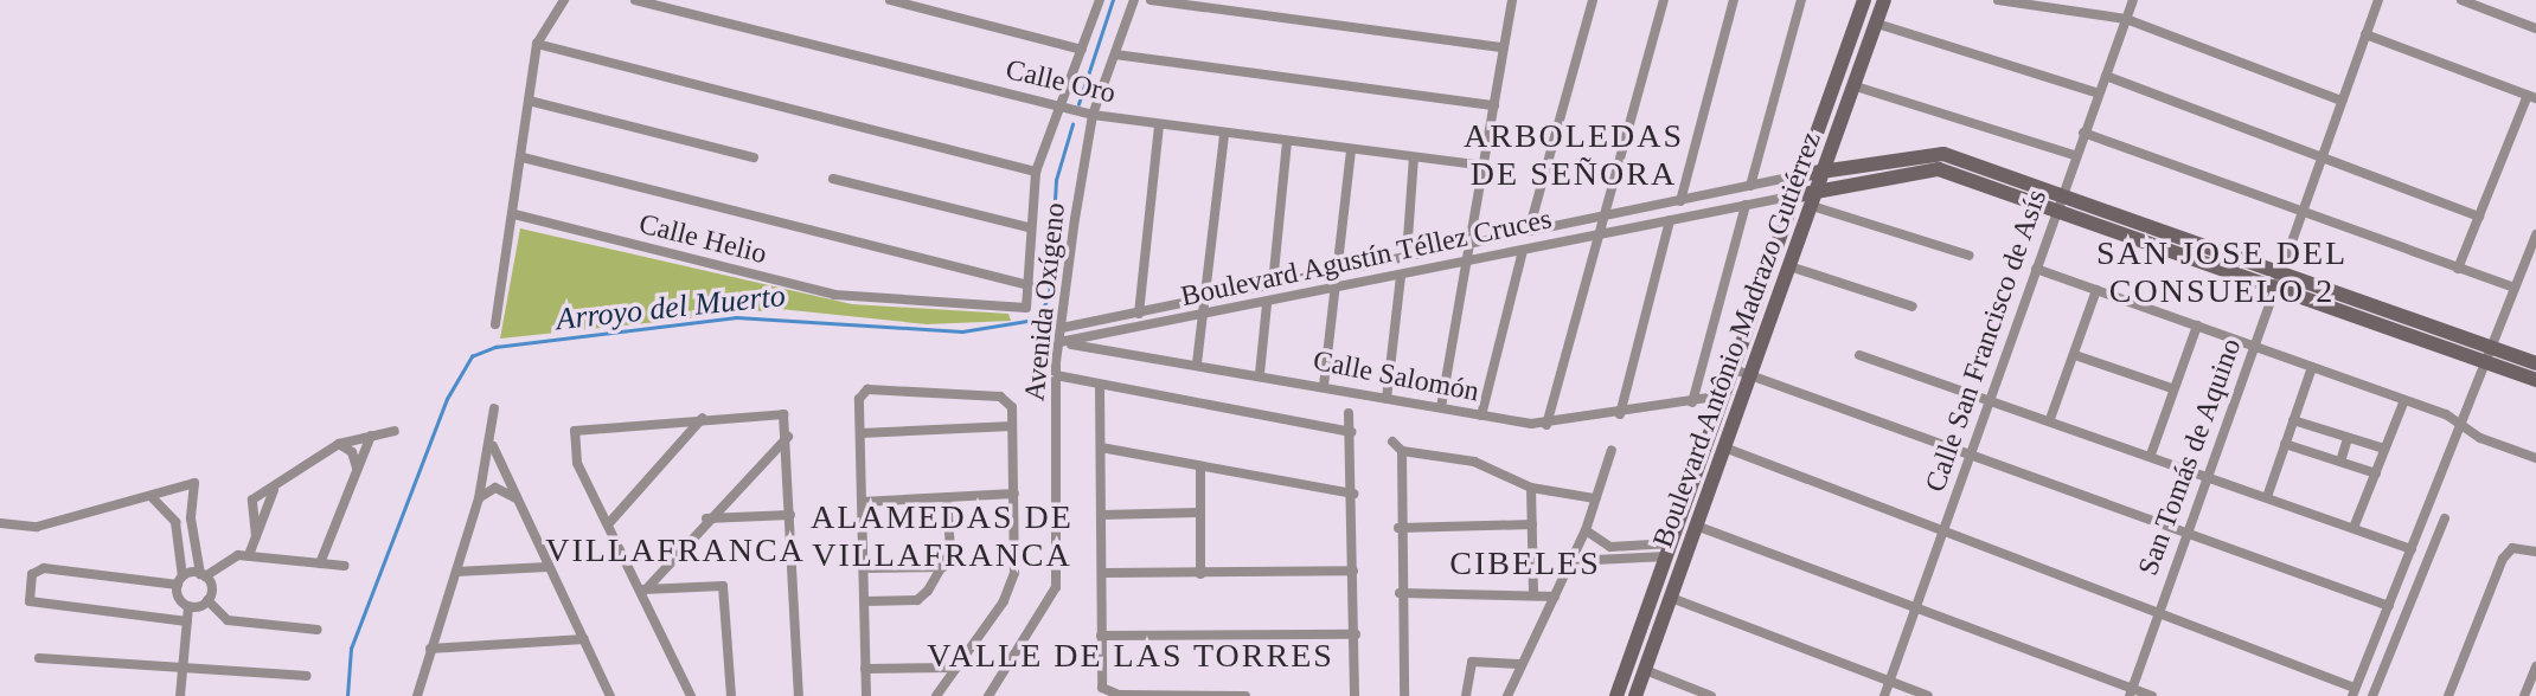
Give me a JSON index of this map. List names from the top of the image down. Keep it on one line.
{"streets":{"street":["Calle Oro","Calle Helio","Boulevard Agustín Téllez Cruces","Avenida Oxígeno","Boulevard Antônio Madrazo Gutiérrez","Calle San Francisco de Asís","Calle Salomón","San Tomás de Aquino"]},"crossings":[["Calle Oro","Avenida Oxígeno"],["Calle Helio","Avenida Oxígeno"],["Boulevard Agustín Téllez Cruces","Avenida Oxígeno"],["Boulevard Agustín Téllez Cruces","Boulevard Antônio Madrazo Gutiérrez"],["Boulevard Agustín Téllez Cruces","Calle San Francisco de Asís"],["Boulevard Agustín Téllez Cruces","Calle Salomón"],["Boulevard Agustín Téllez Cruces","San Tomás de Aquino"],["Avenida Oxígeno","Calle Salomón"],["Boulevard Antônio Madrazo Gutiérrez","Calle Salomón"]],"districts":["ARBOLEDAS DE SEÑORA","SAN JOSE DEL CONSUELO 2","ALAMEDAS DE VILLAFRANCA","VILLAFRANCA","CIBELES","VALLE DE LAS TORRES"],"water":["Arroyo del Muerto"]}
